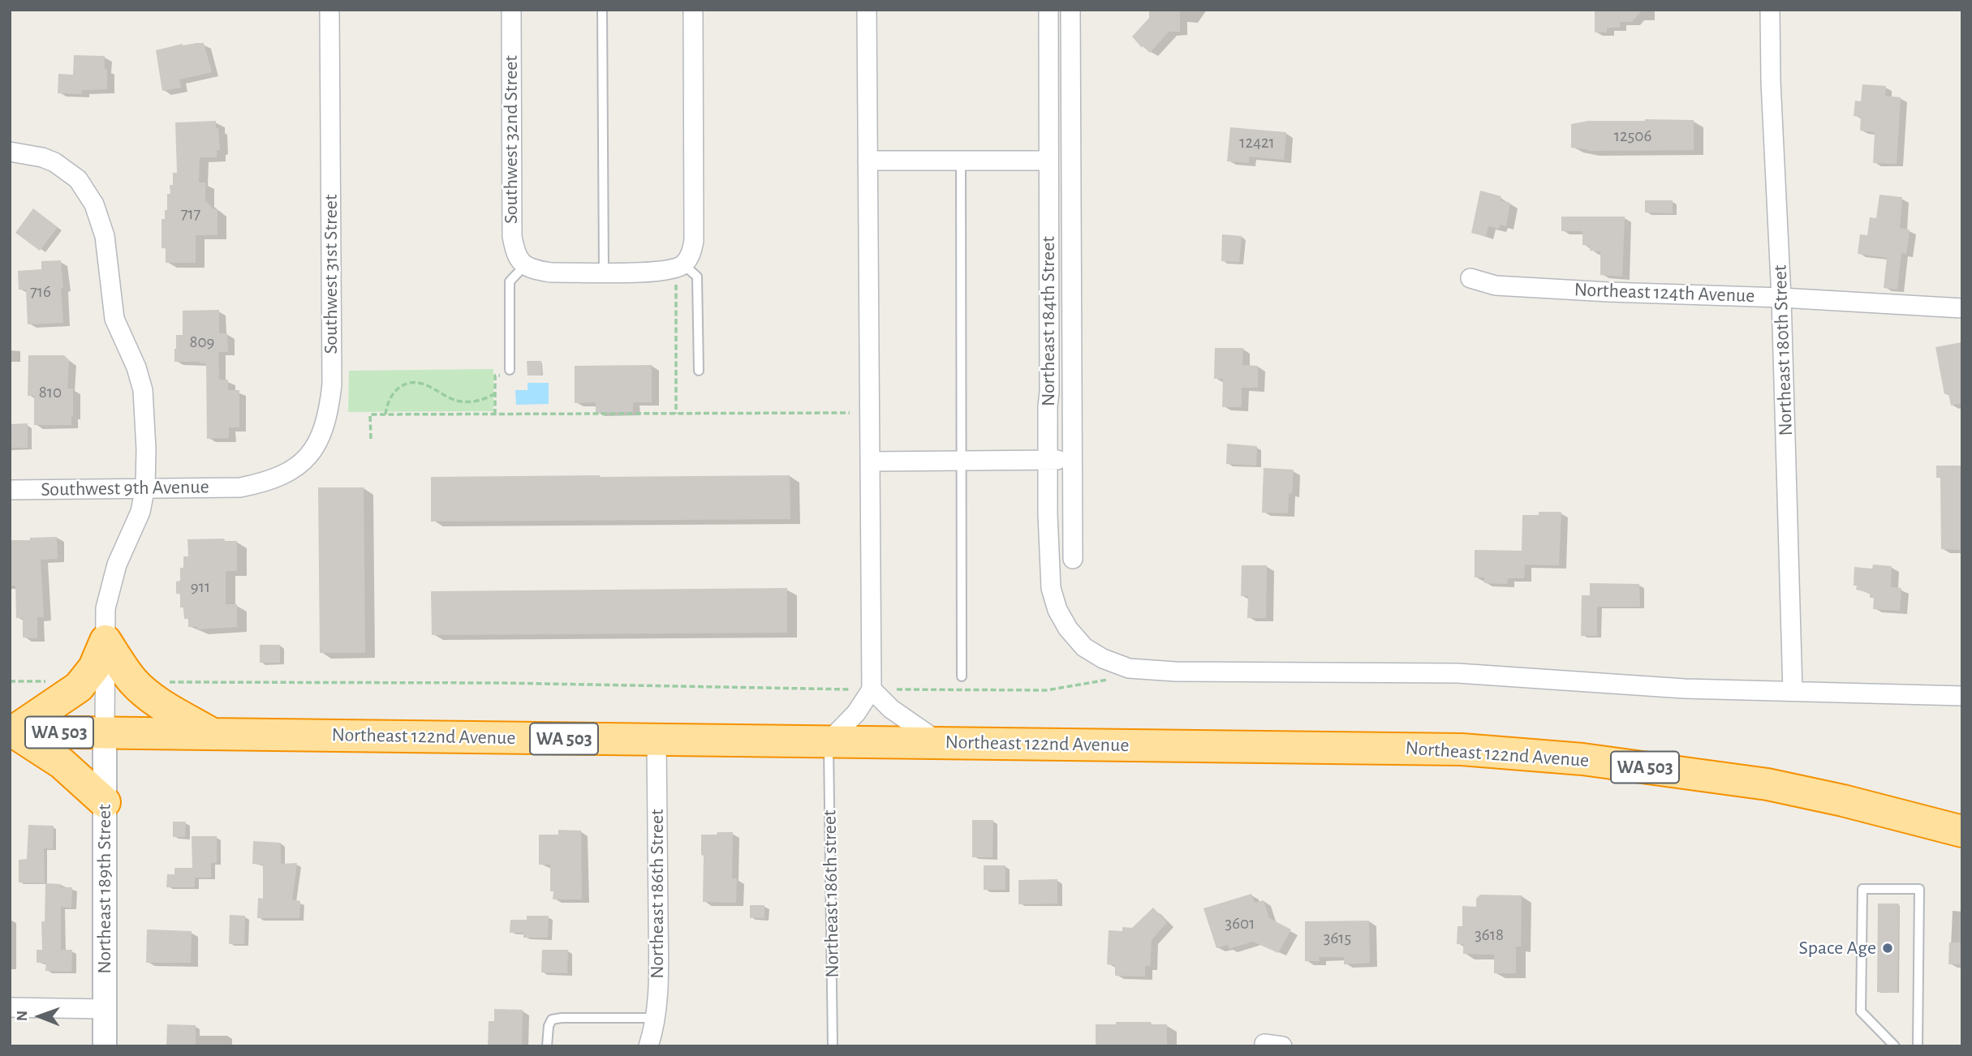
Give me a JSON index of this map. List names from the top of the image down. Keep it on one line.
{"streets":{"highway":["WA 503","Northeast 122nd Avenue"],"street":["Southwest 32nd Street","Southwest 31st Street","Northeast 124th Avenue","Northeast 184th Street","Northeast 180th Street","Southwest 9th Avenue","Northeast 189th Street","Northeast 186th Street"],"lane":["Northeast 186th street"]},"crossings":[["Southwest 31st Street","Southwest 9th Avenue"],["Northeast 124th Avenue","Northeast 180th Street"],["Northeast 184th Street","Northeast 180th Street"],["WA 503","Northeast 122nd Avenue"],["WA 503","Northeast 189th Street"],["Northeast 122nd Avenue","Northeast 189th Street"],["Northeast 122nd Avenue","Northeast 186th Street"],["Northeast 122nd Avenue","Northeast 186th street"]],"places":["Space Age"],"house_numbers":["12506","12421","717","716","809","810","911","3601","3618","3615"],"north":"left"}
